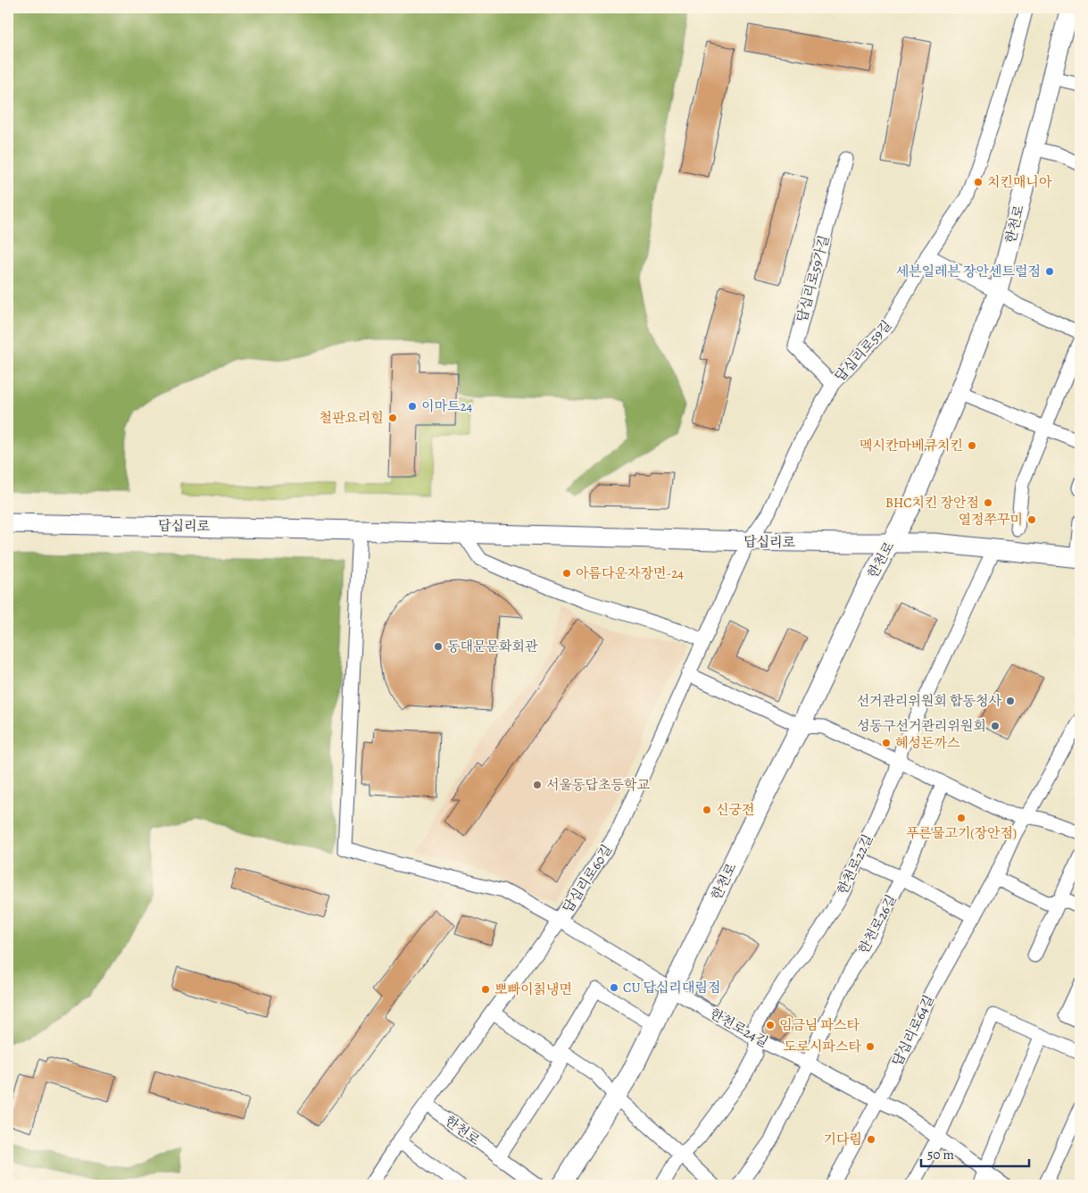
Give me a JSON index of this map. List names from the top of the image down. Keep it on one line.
{"streets":{"main road":["한천로","답십리로"],"street":["답십리로59가길","답십리로59길","한천로22길","답십리로60길","한천로26길","한천로24길","답십리로64길"]},"crossings":[["한천로","답십리로"],["한천로","답십리로60길"],["한천로","한천로24길"],["답십리로59가길","답십리로59길"],["답십리로59길","답십리로"],["답십리로59길","답십리로60길"],["답십리로","한천로22길"],["답십리로","답십리로60길"],["한천로22길","한천로24길"],["한천로26길","한천로24길"],["한천로24길","답십리로64길"]],"places":["치킨매니아","세븐일레븐 장안센트럴점","이마트24","철판요리힐","멕시칸마베큐치킨","BHC치킨 장안점","열정쭈꾸미","아름다운자장면-24","동대문문화회관","선거관리위원회 합동청사","성동구선거관리위원회","혜성돈까스","서울동답초등학교","신궁전","푸른물고기(장안점)","CU 답십리대림점","뽀빠이칡냉면","임금님 파스타","도로시파스타","기다림"],"scale_bar":"50 m"}
